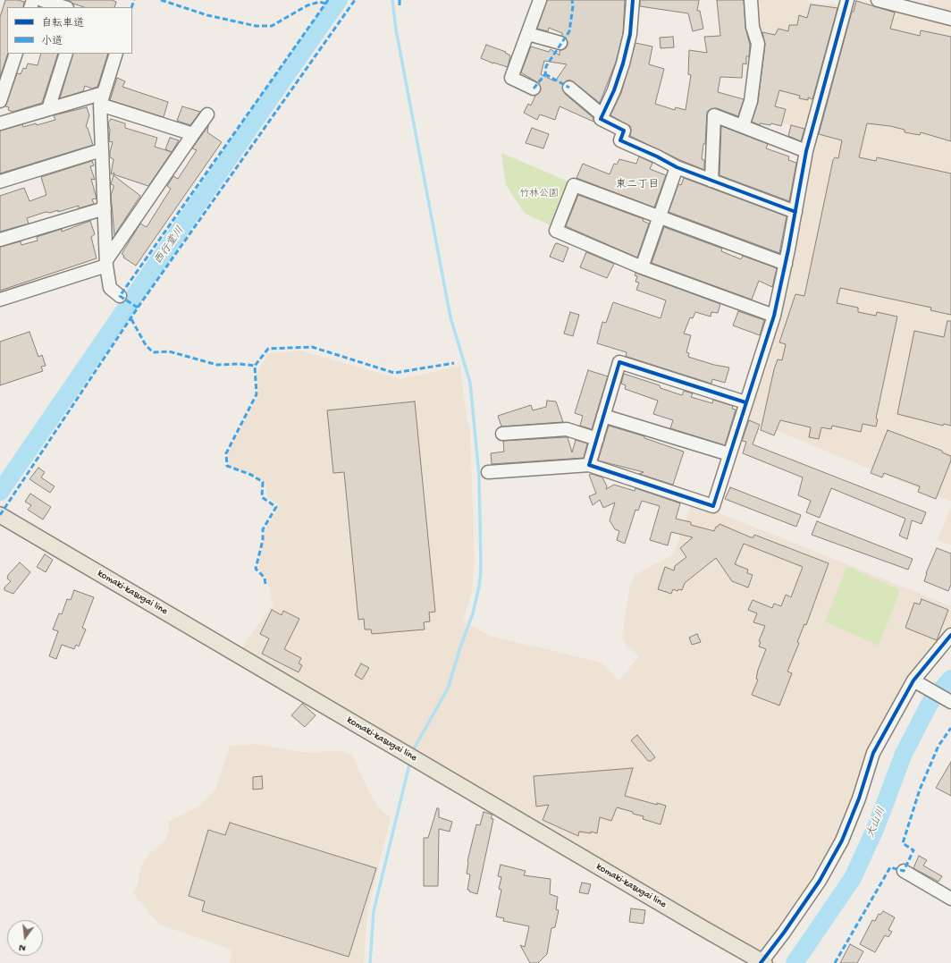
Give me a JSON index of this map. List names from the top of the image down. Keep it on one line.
{"streets":{"main road":["komaki-kasugai line"]},"districts":["東二丁目"],"water":["西行堂川","大山川"],"parks":["竹林公園"],"legend":["自転車道","小道"],"north":"bottom"}
